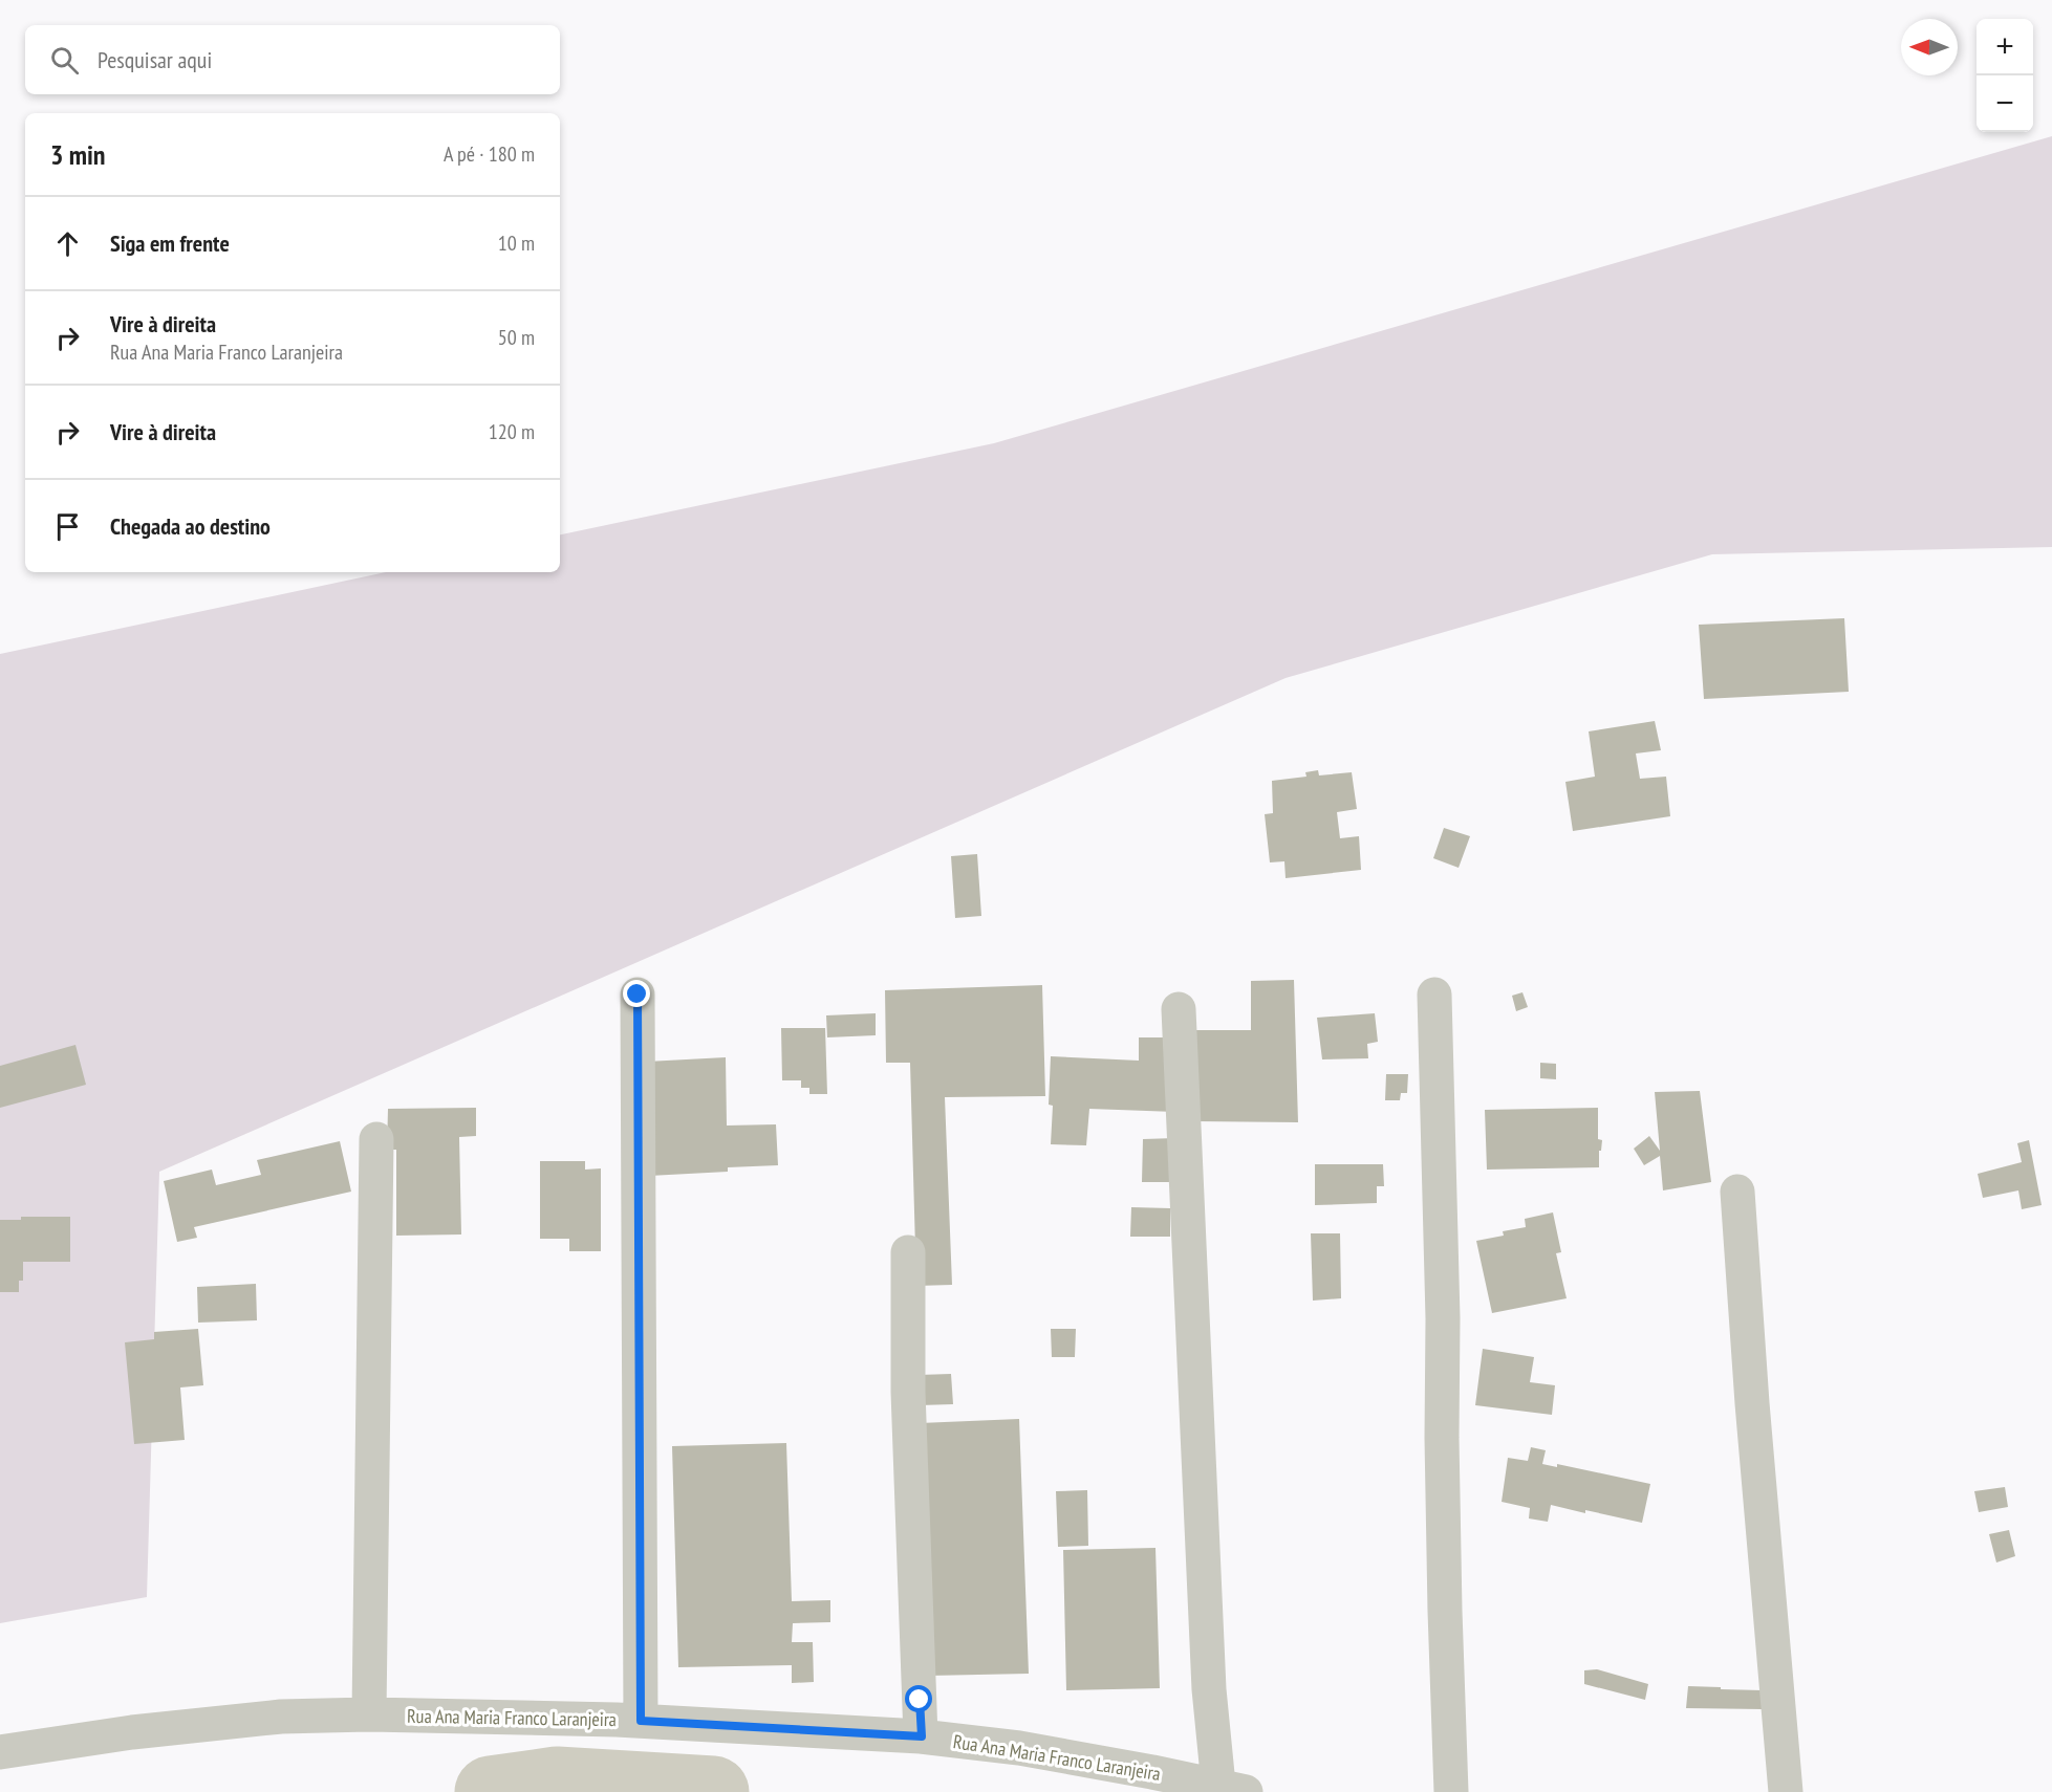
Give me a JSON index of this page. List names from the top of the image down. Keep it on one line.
{"streets":{"street":["Rua Ana Maria Franco Laranjeira"]},"north":"left","page":{"map_buttons":["+","−"],"search":"Pesquisar aqui","heading":["3 min","A pé · 180 m"],"list":[["Siga em frente","10 m"],["Vire à direita","Rua Ana Maria Franco Laranjeira","50 m"],["Vire à direita","120 m"],"Chegada ao destino"]}}
